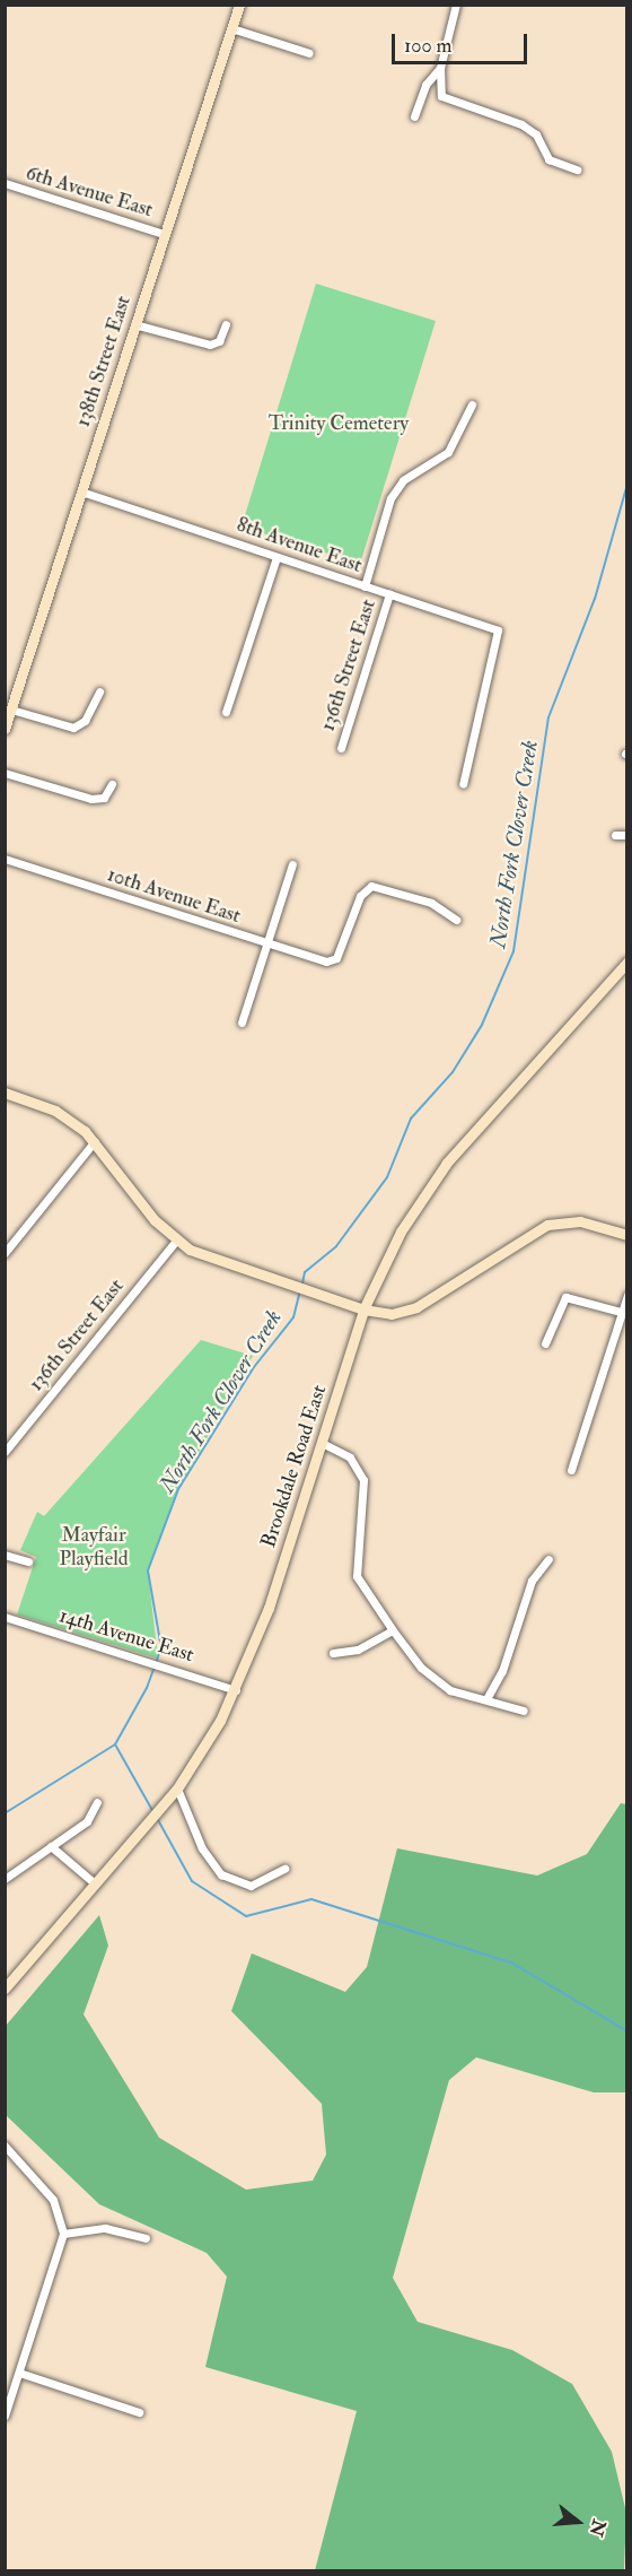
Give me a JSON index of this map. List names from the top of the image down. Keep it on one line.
{"streets":{"street":["6th Avenue East","138th Street East","8th Avenue East","136th Street East","10th Avenue East","Brookdale Road East","14th Avenue East"]},"crossings":[["6th Avenue East","138th Street East"],["138th Street East","8th Avenue East"],["8th Avenue East","136th Street East"],["Brookdale Road East","14th Avenue East"]],"water":["North Fork Clover Creek"],"parks":["Trinity Cemetery","Mayfair Playfield"],"scale_bar":"100 m","north":"right"}
